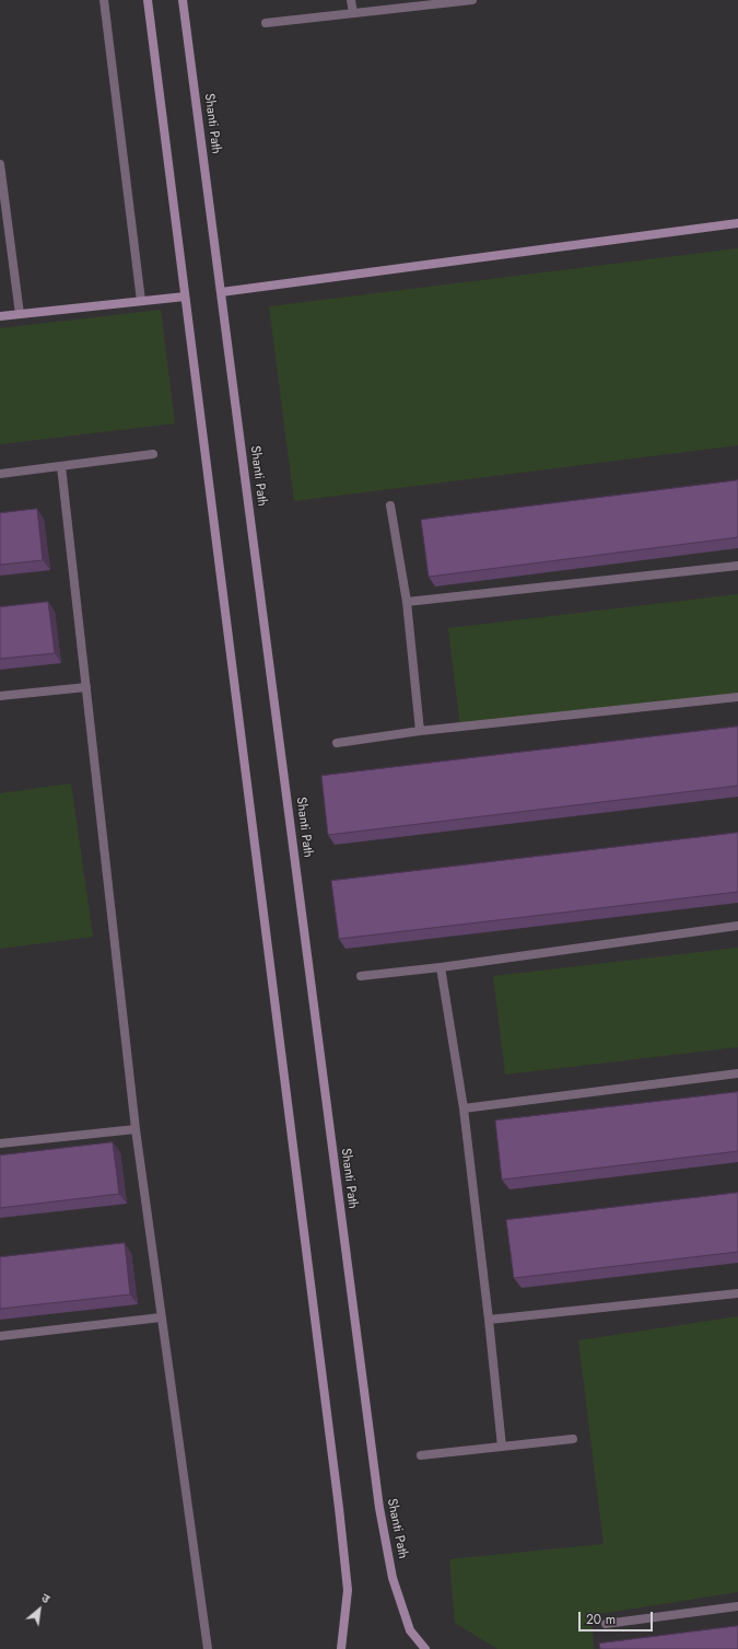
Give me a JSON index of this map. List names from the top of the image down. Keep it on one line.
{"streets":{"main road":["Shanti Path"]},"scale_bar":"20 m","north":"top right"}
